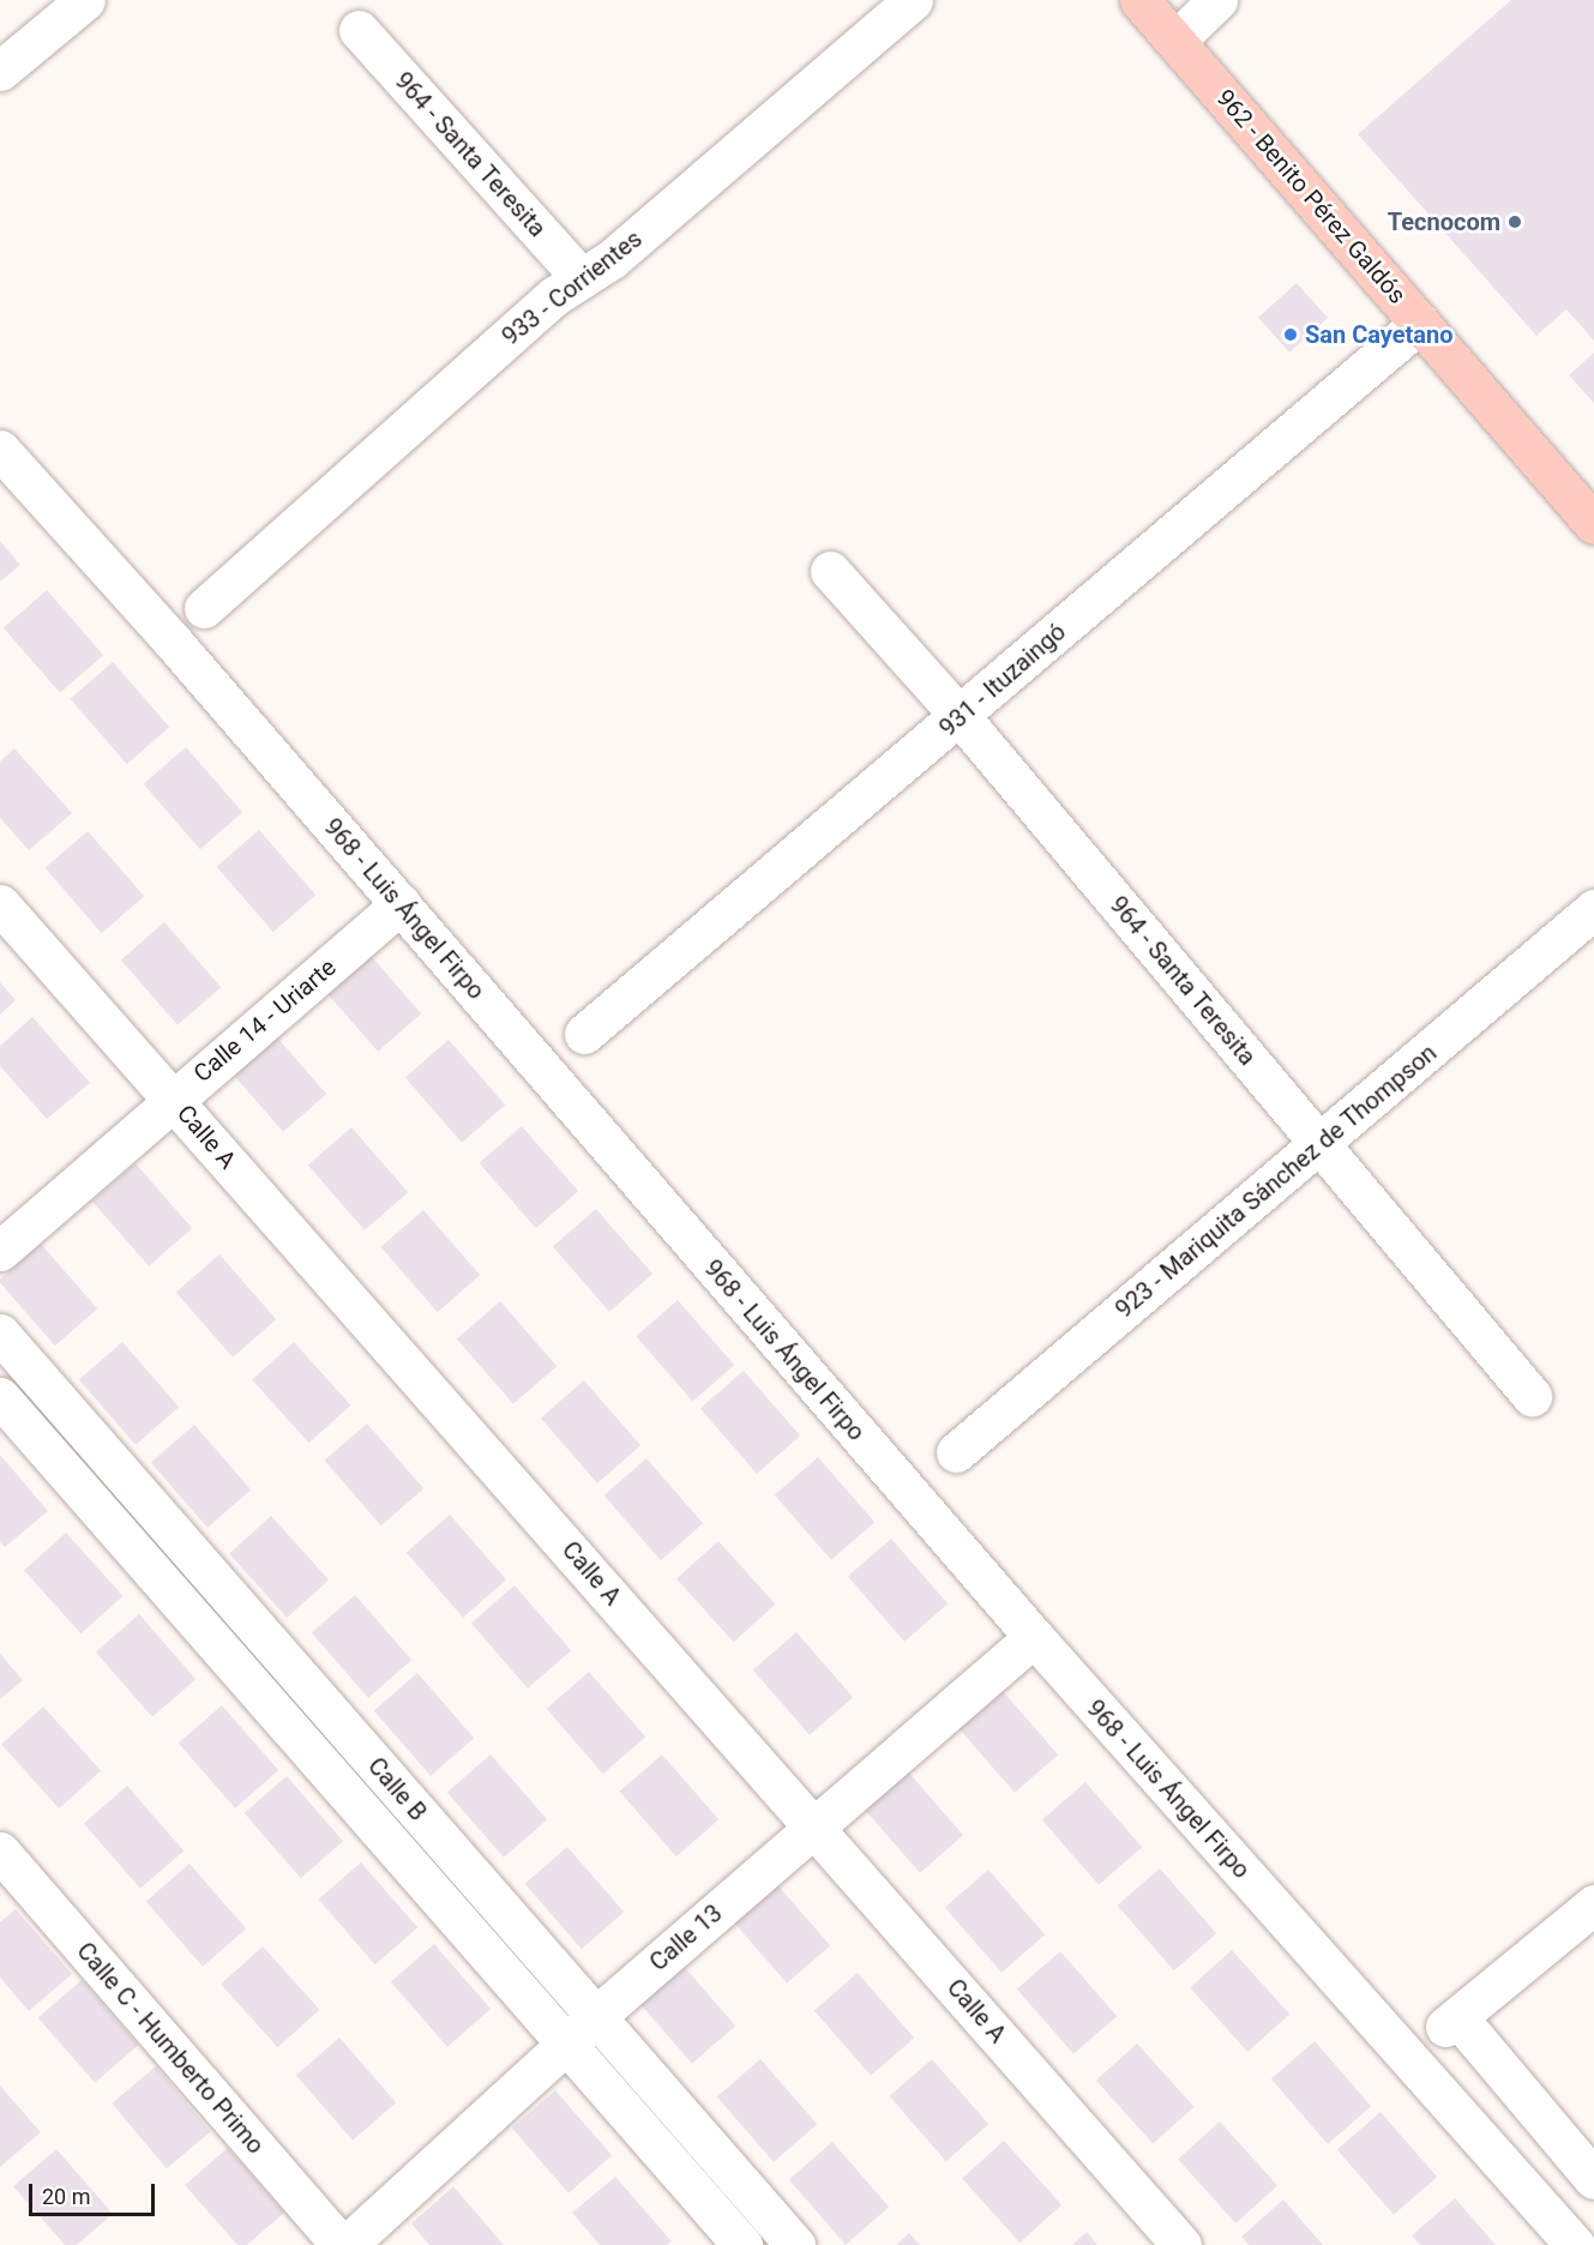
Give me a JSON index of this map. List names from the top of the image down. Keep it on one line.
{"streets":{"main road":["962 - Benito Pérez Galdós"],"street":["964 - Santa Teresita","933 - Corrientes","931 - Ituzaingó","968 - Luis Ángel Firpo","Calle 14 - Uriarte","Calle A","923 - Mariquita Sánchez de Thompson","Calle B","Calle 13","Calle C - Humberto Primo"]},"crossings":[["964 - Santa Teresita","933 - Corrientes"],["964 - Santa Teresita","931 - Ituzaingó"],["964 - Santa Teresita","923 - Mariquita Sánchez de Thompson"],["962 - Benito Pérez Galdós","931 - Ituzaingó"],["968 - Luis Ángel Firpo","Calle 14 - Uriarte"],["968 - Luis Ángel Firpo","Calle 13"],["Calle 14 - Uriarte","Calle A"],["Calle A","Calle 13"],["Calle B","Calle 13"],["Calle 13","Calle C - Humberto Primo"]],"places":["Tecnocom","San Cayetano"],"scale_bar":"20 m"}
